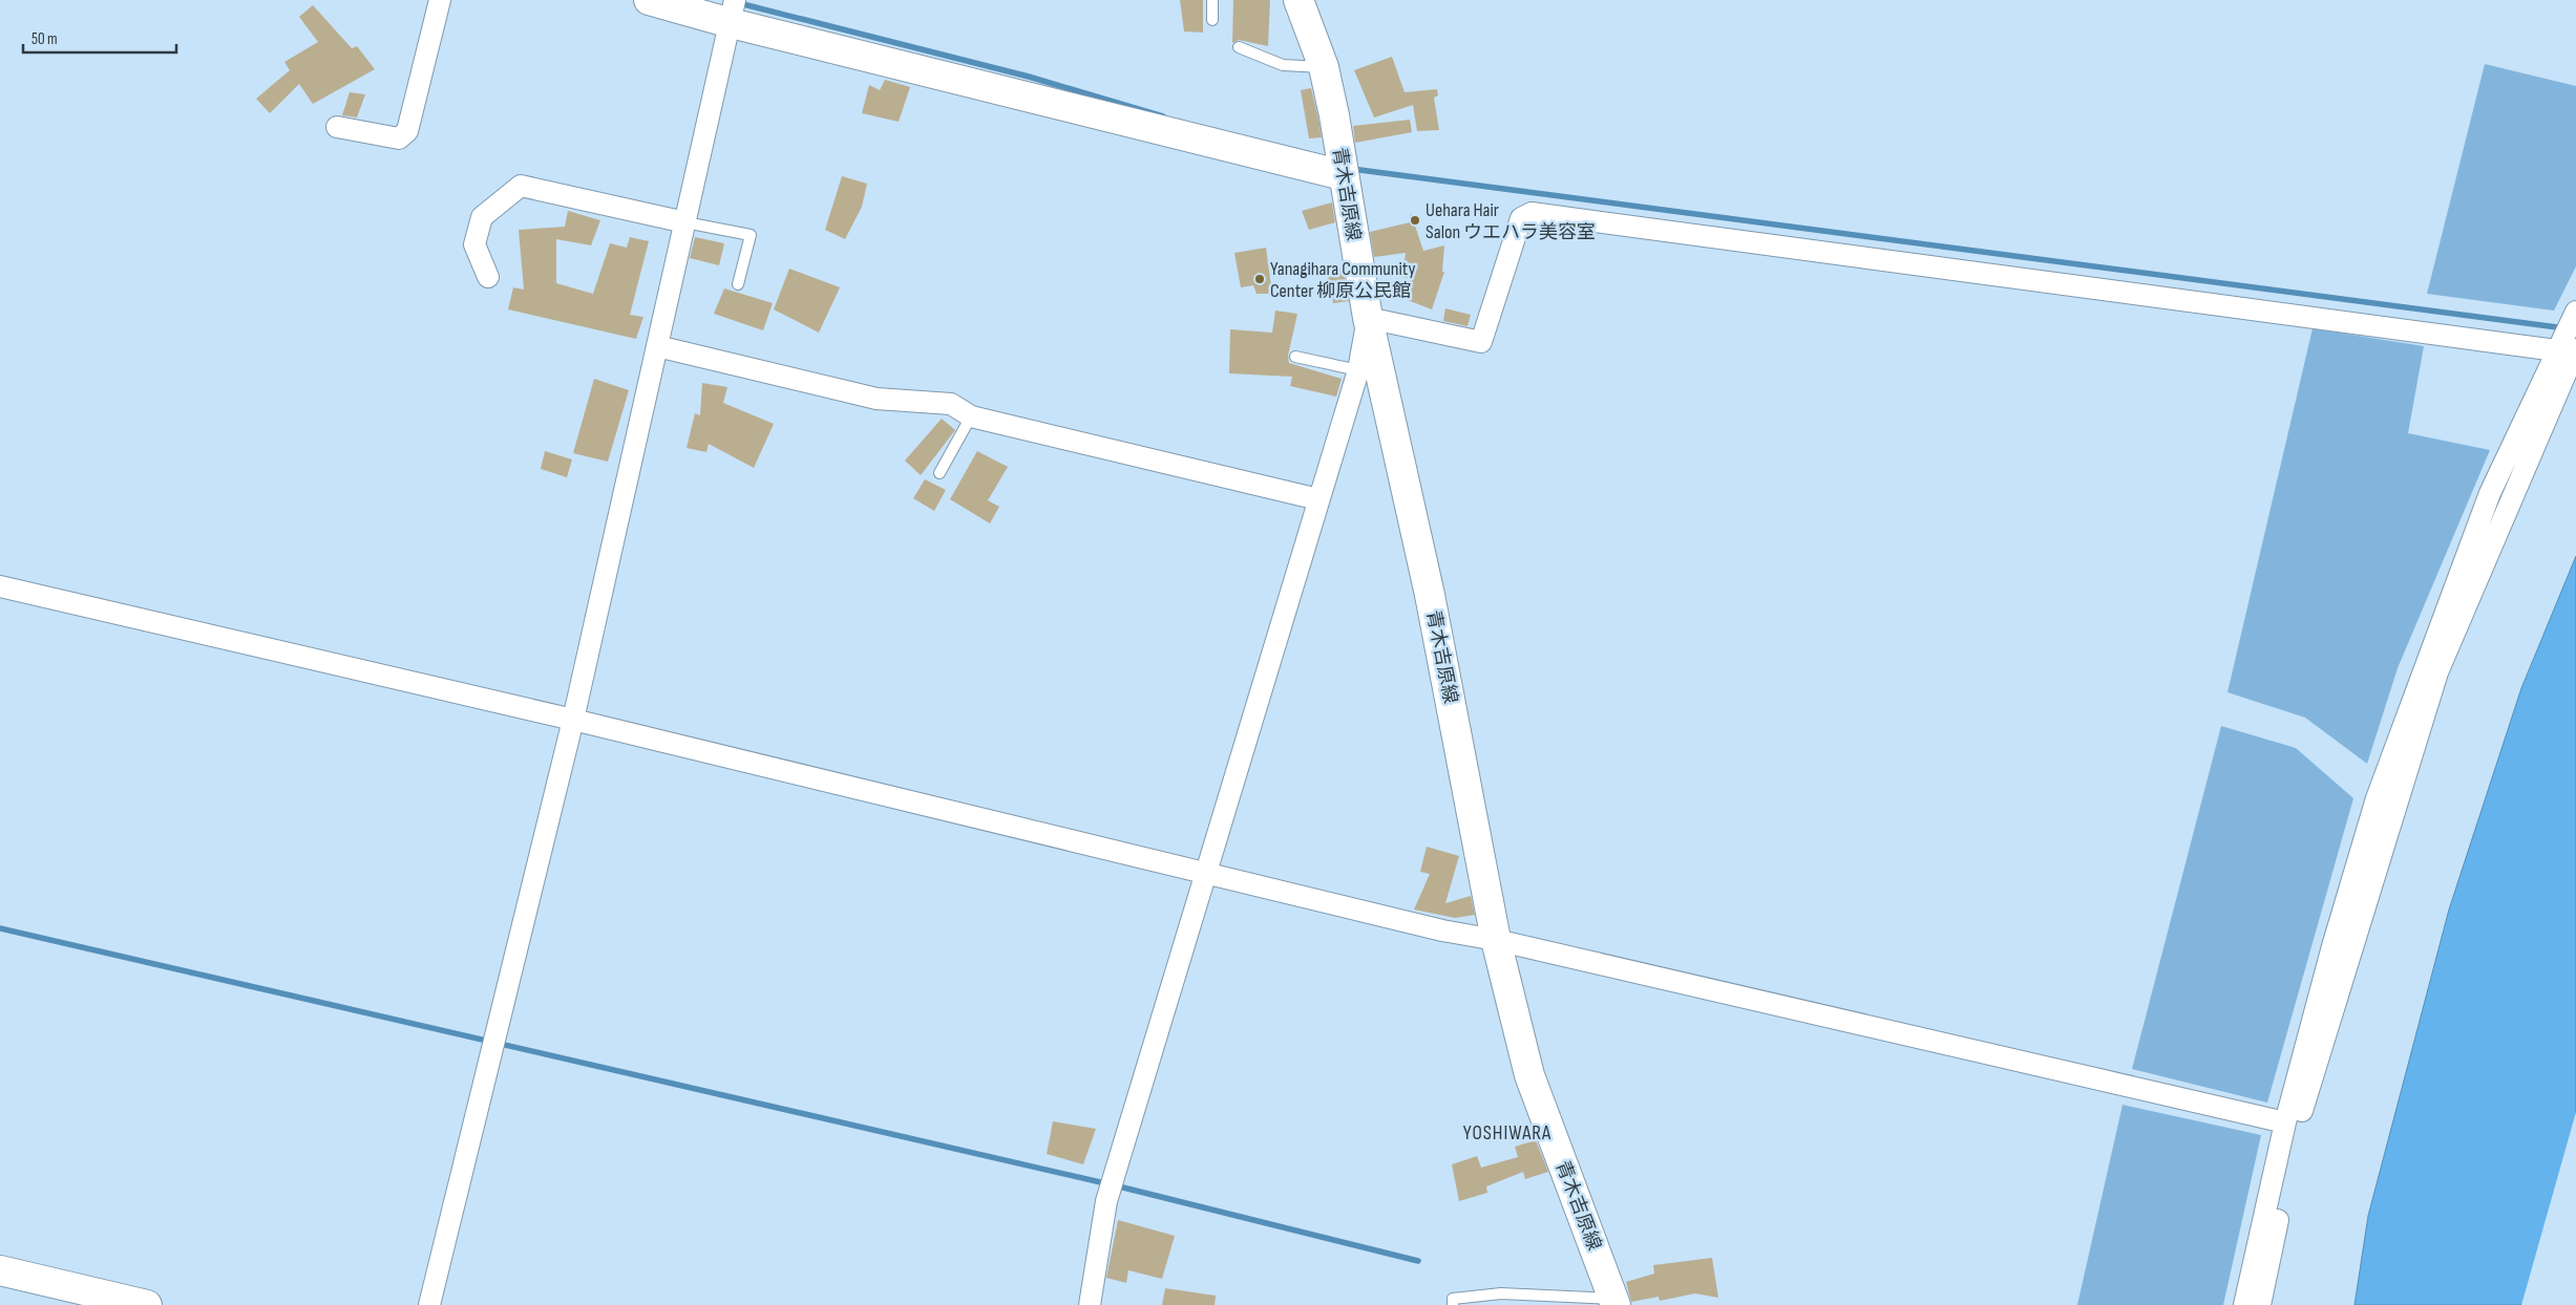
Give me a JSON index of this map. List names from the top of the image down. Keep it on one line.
{"streets":{"main road":["青木吉原線"]},"districts":["YOSHIWARA"],"places":["Uehara Hair Salon ウエハラ美容室","Yanagihara Community Center 柳原公民館"],"scale_bar":"50 m"}
